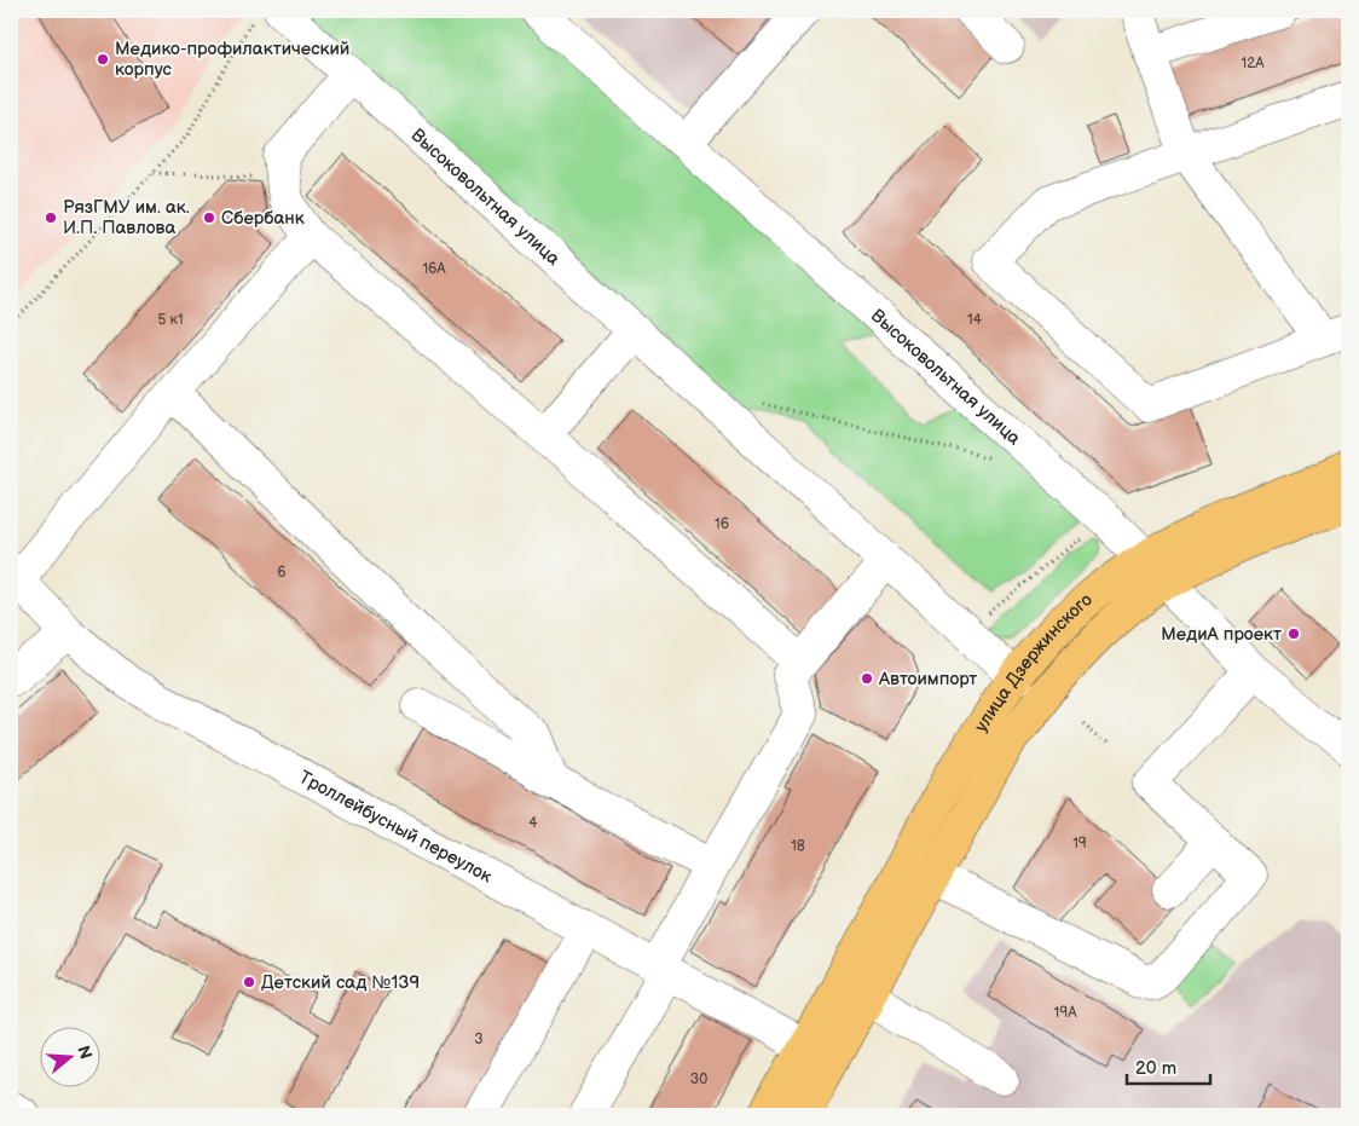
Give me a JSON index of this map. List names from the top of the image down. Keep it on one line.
{"streets":{"main road":["Высоковольтная улица","улица Дзержинского"],"street":["Троллейбусный переулок"]},"crossings":[["Высоковольтная улица","улица Дзержинского"],["улица Дзержинского","Троллейбусный переулок"]],"places":["Медико-профилактический корпус","РязГМУ им. ак. И.П. Павлова","Сбербанк","МедиА проект","Автоимпорт","Детский сад №139"],"house_numbers":["12А","16А","5 к1","14","16","6","4","19","18","19А","3","30"],"scale_bar":"20 m","north":"right"}
